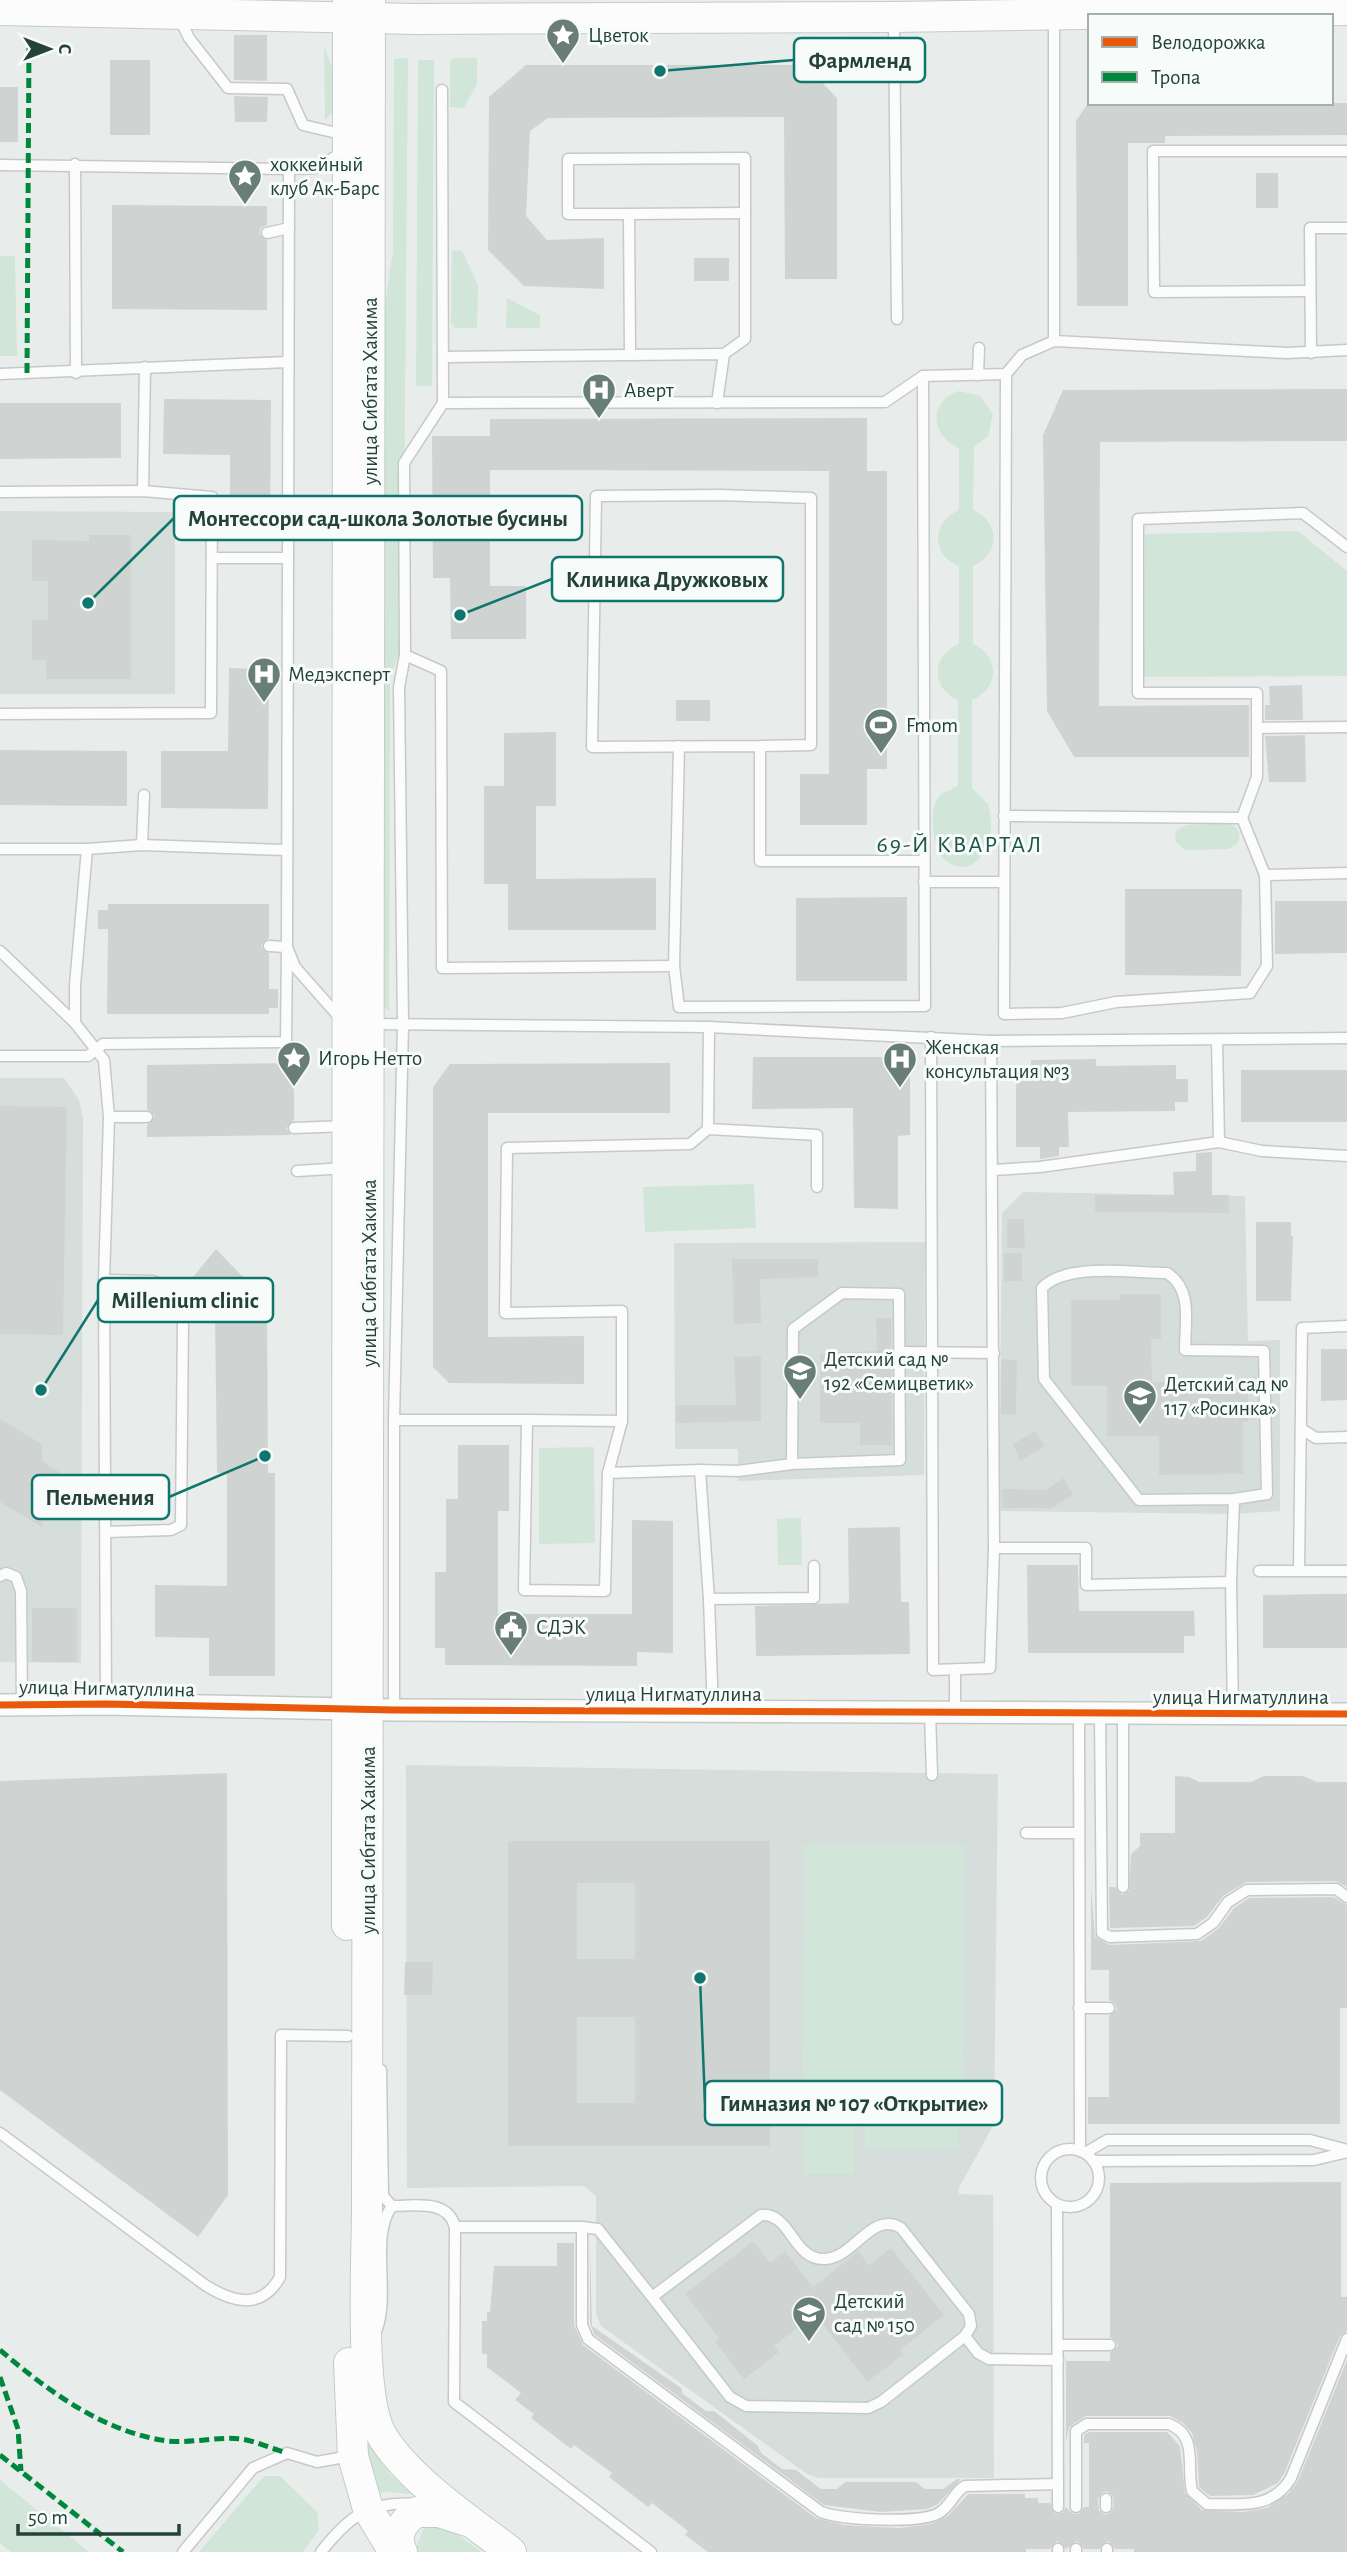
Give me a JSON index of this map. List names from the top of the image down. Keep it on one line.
{"streets":{"main road":["улица Сибгата Хакима"],"street":["улица Нигматуллина"]},"crossings":[["улица Сибгата Хакима","улица Нигматуллина"]],"districts":["69-Й КВАРТАЛ"],"places":{"place":["Цветок","хоккейный клуб Ак-Барс","Игорь Нетто"],"other":["Фармленд","Монтессори сад-школа Золотые бусины","Клиника Дружковых","Millenium clinic","Пельмения","Гимназия № 107 «Открытие»"],"hospital":["Аверт","Медэксперт","Женская консультация №3"],"sports":["Fmom"],"school or university":["Детский сад № 192 «Семицветик»","Детский сад № 117 «Росинка»","Детский сад № 150"],"public building":["СДЭК"]},"legend":["Велодорожка","Тропа"],"scale_bar":"50 m","north":"right"}
